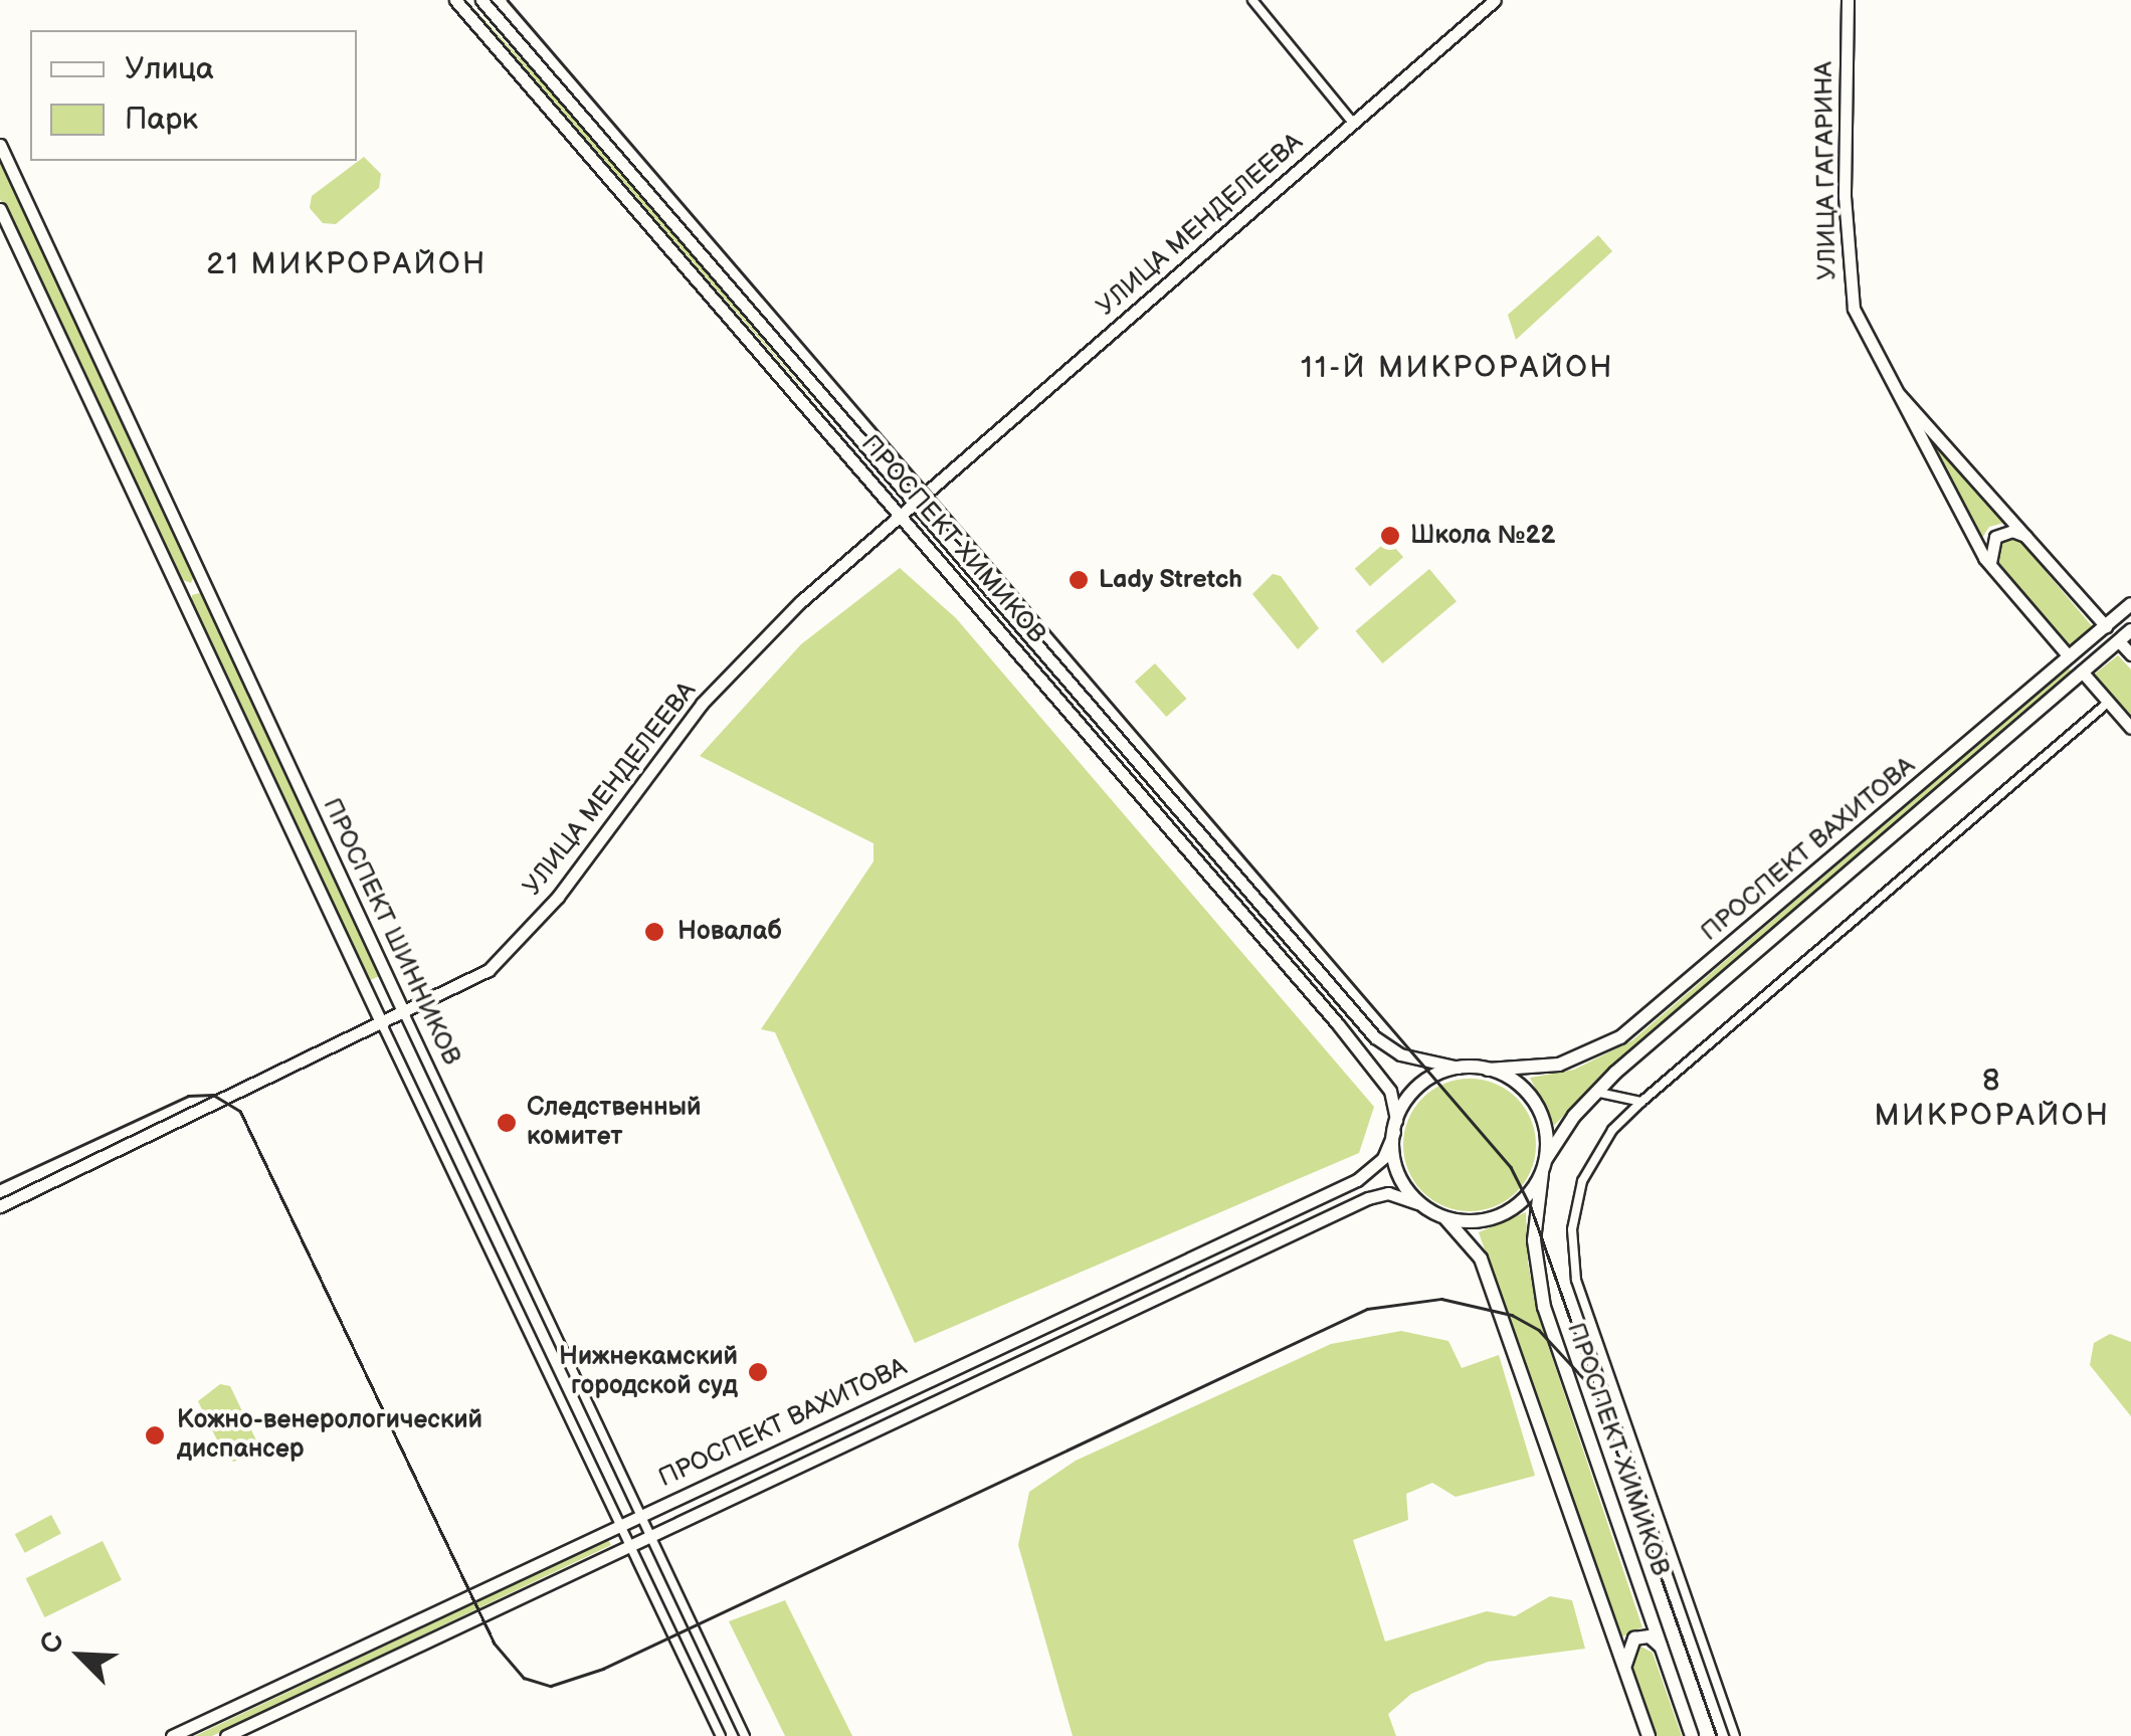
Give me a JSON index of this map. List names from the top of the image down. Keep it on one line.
{"streets":{"main road":["УЛИЦА ГАГАРИНА","УЛИЦА МЕНДЕЛЕЕВА","ПРОСПЕКТ ХИМИКОВ","ПРОСПЕКТ ВАХИТОВА","ПРОСПЕКТ ШИННИКОВ"]},"crossings":[["УЛИЦА ГАГАРИНА","ПРОСПЕКТ ВАХИТОВА"],["УЛИЦА МЕНДЕЛЕЕВА","ПРОСПЕКТ ХИМИКОВ"],["УЛИЦА МЕНДЕЛЕЕВА","ПРОСПЕКТ ШИННИКОВ"],["ПРОСПЕКТ ХИМИКОВ","ПРОСПЕКТ ВАХИТОВА"],["ПРОСПЕКТ ВАХИТОВА","ПРОСПЕКТ ШИННИКОВ"]],"districts":["21 МИКРОРАЙОН","11-Й МИКРОРАЙОН","8 МИКРОРАЙОН"],"places":["Школа №22","Lady Stretch","Новалаб","Следственный комитет","Нижнекамский городской суд","Кожно-венерологический диспансер"],"legend":["Улица","Парк"],"north":"top left"}
